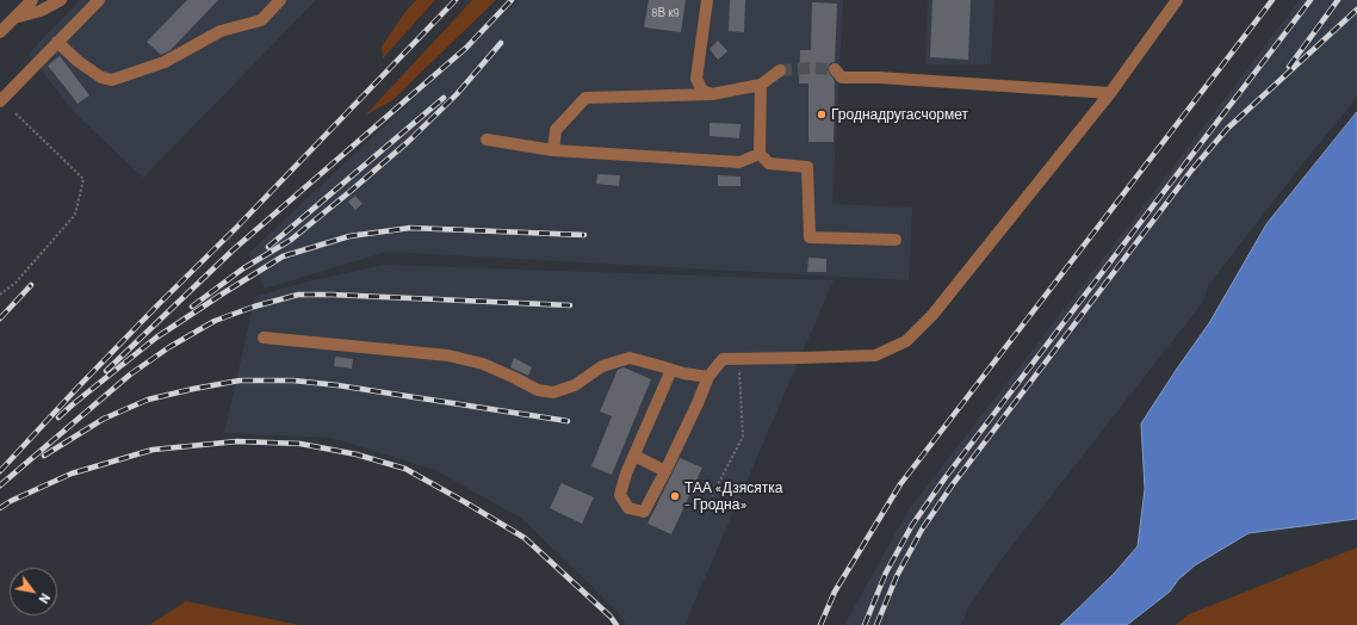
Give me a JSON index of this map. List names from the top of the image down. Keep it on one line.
{"places":["Гроднадругасчормет","ТАА «Дзясятка - Гродна»"],"house_numbers":["8В к9"],"north":"bottom right"}
